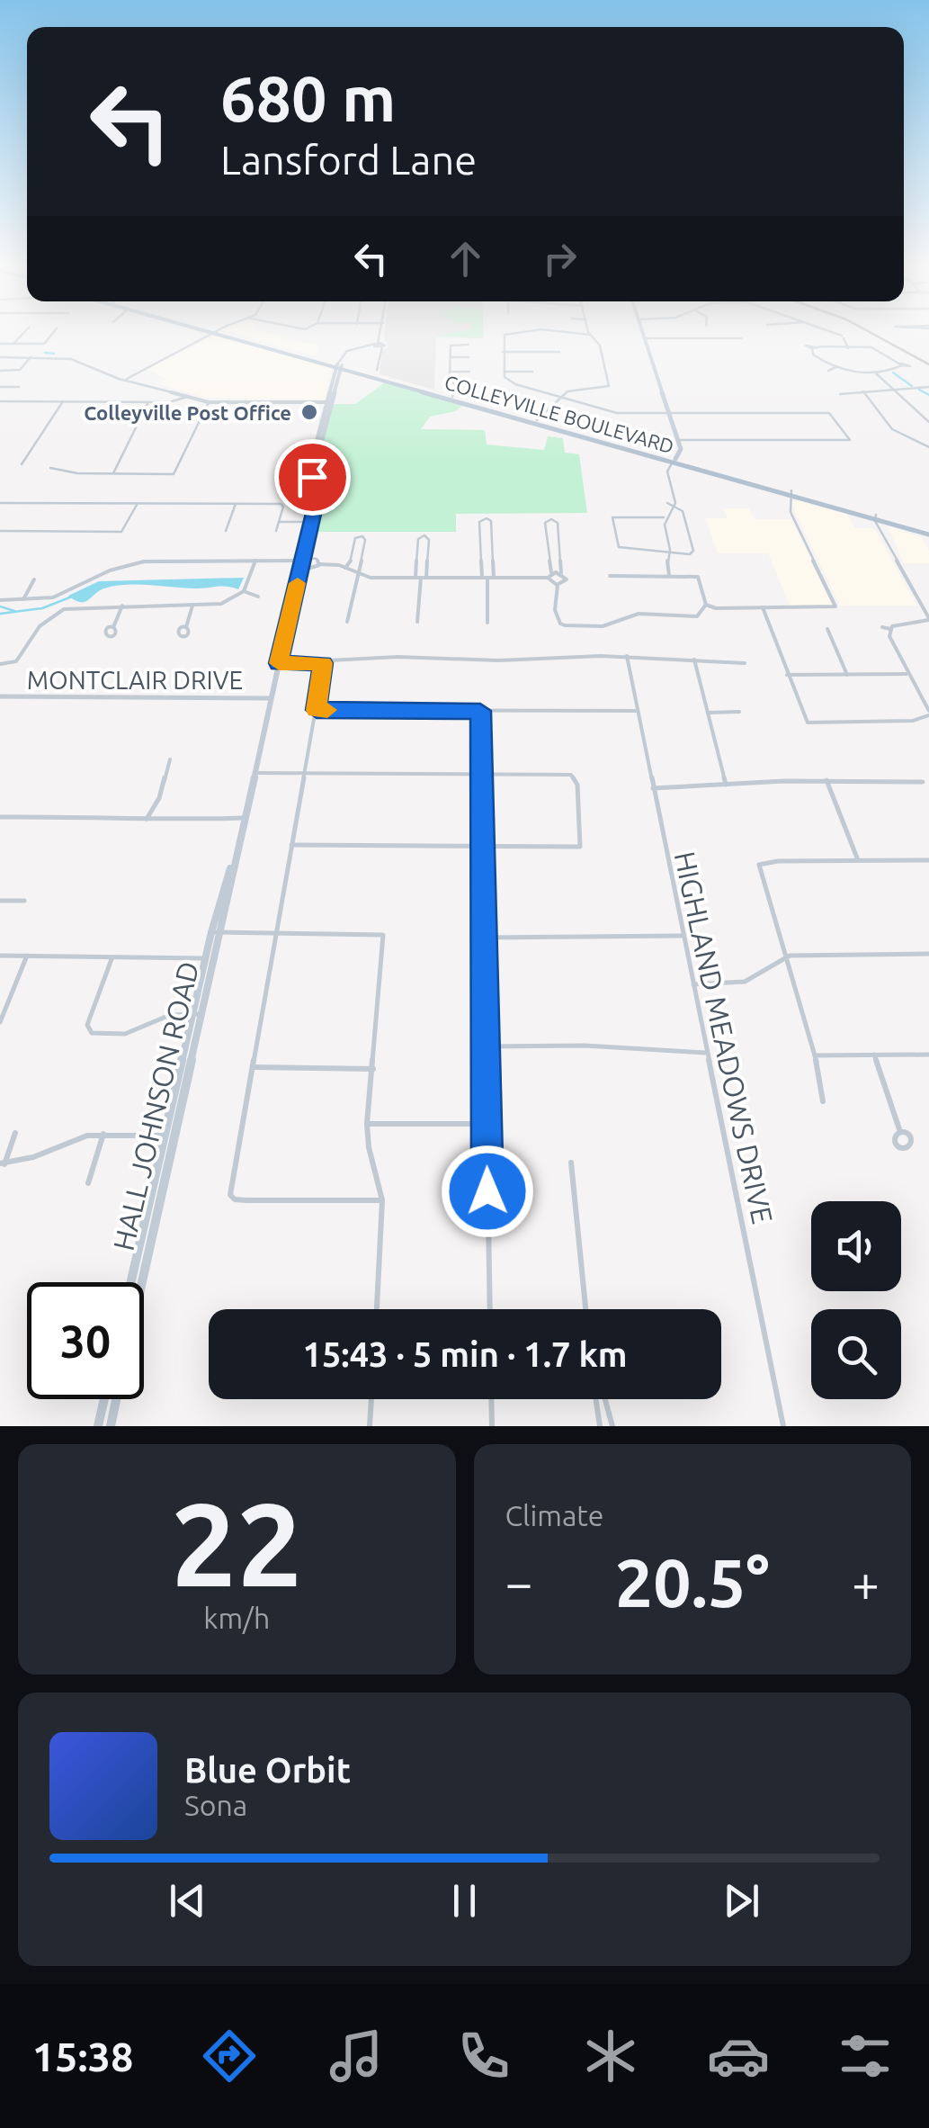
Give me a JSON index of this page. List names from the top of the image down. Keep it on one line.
{"streets":{"main road":["COLLEYVILLE BOULEVARD","HALL JOHNSON ROAD"],"street":["MONTCLAIR DRIVE","HIGHLAND MEADOWS DRIVE"]},"crossings":[["COLLEYVILLE BOULEVARD","HALL JOHNSON ROAD"],["MONTCLAIR DRIVE","HALL JOHNSON ROAD"]],"places":["Colleyville Post Office"],"page":{"turn":["680 m","Lansford Lane"],"limit":"30","trip":"15:43 · 5 min · 1.7 km","tile":[["22","km/h"],"Climate"],"heat":["−","20.5°","+"],"song":["Blue Orbit","Sona"],"tabs":"15:38"}}
